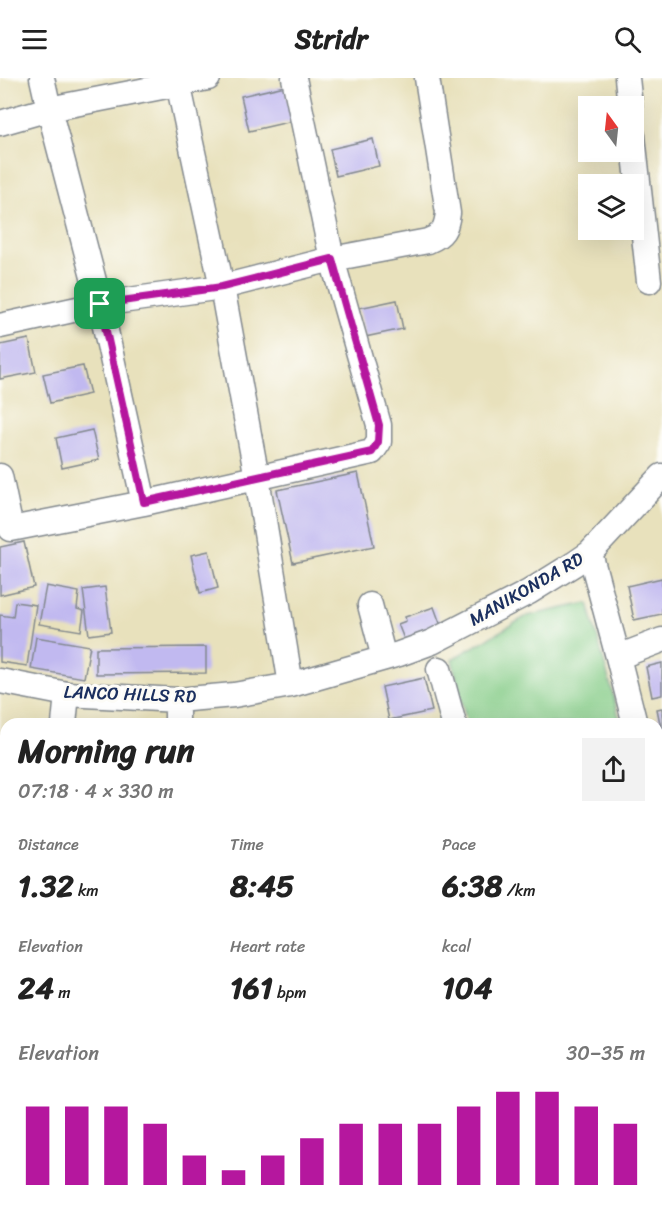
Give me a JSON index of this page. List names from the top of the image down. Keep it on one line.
{"streets":{"street":["MANIKONDA RD","LANCO HILLS RD"]},"crossings":[["MANIKONDA RD","LANCO HILLS RD"]],"north":"top","page":{"header":"Stridr","heading":["Morning run","07:18 · 4 × 330 m"],"stats":[["Distance","1.32 km"],["Time","8:45"],["Pace","6:38 /km"],["Elevation","24 m"],["Heart rate","161 bpm"],["kcal","104"]],"chart":["Elevation","30–35 m"]}}
